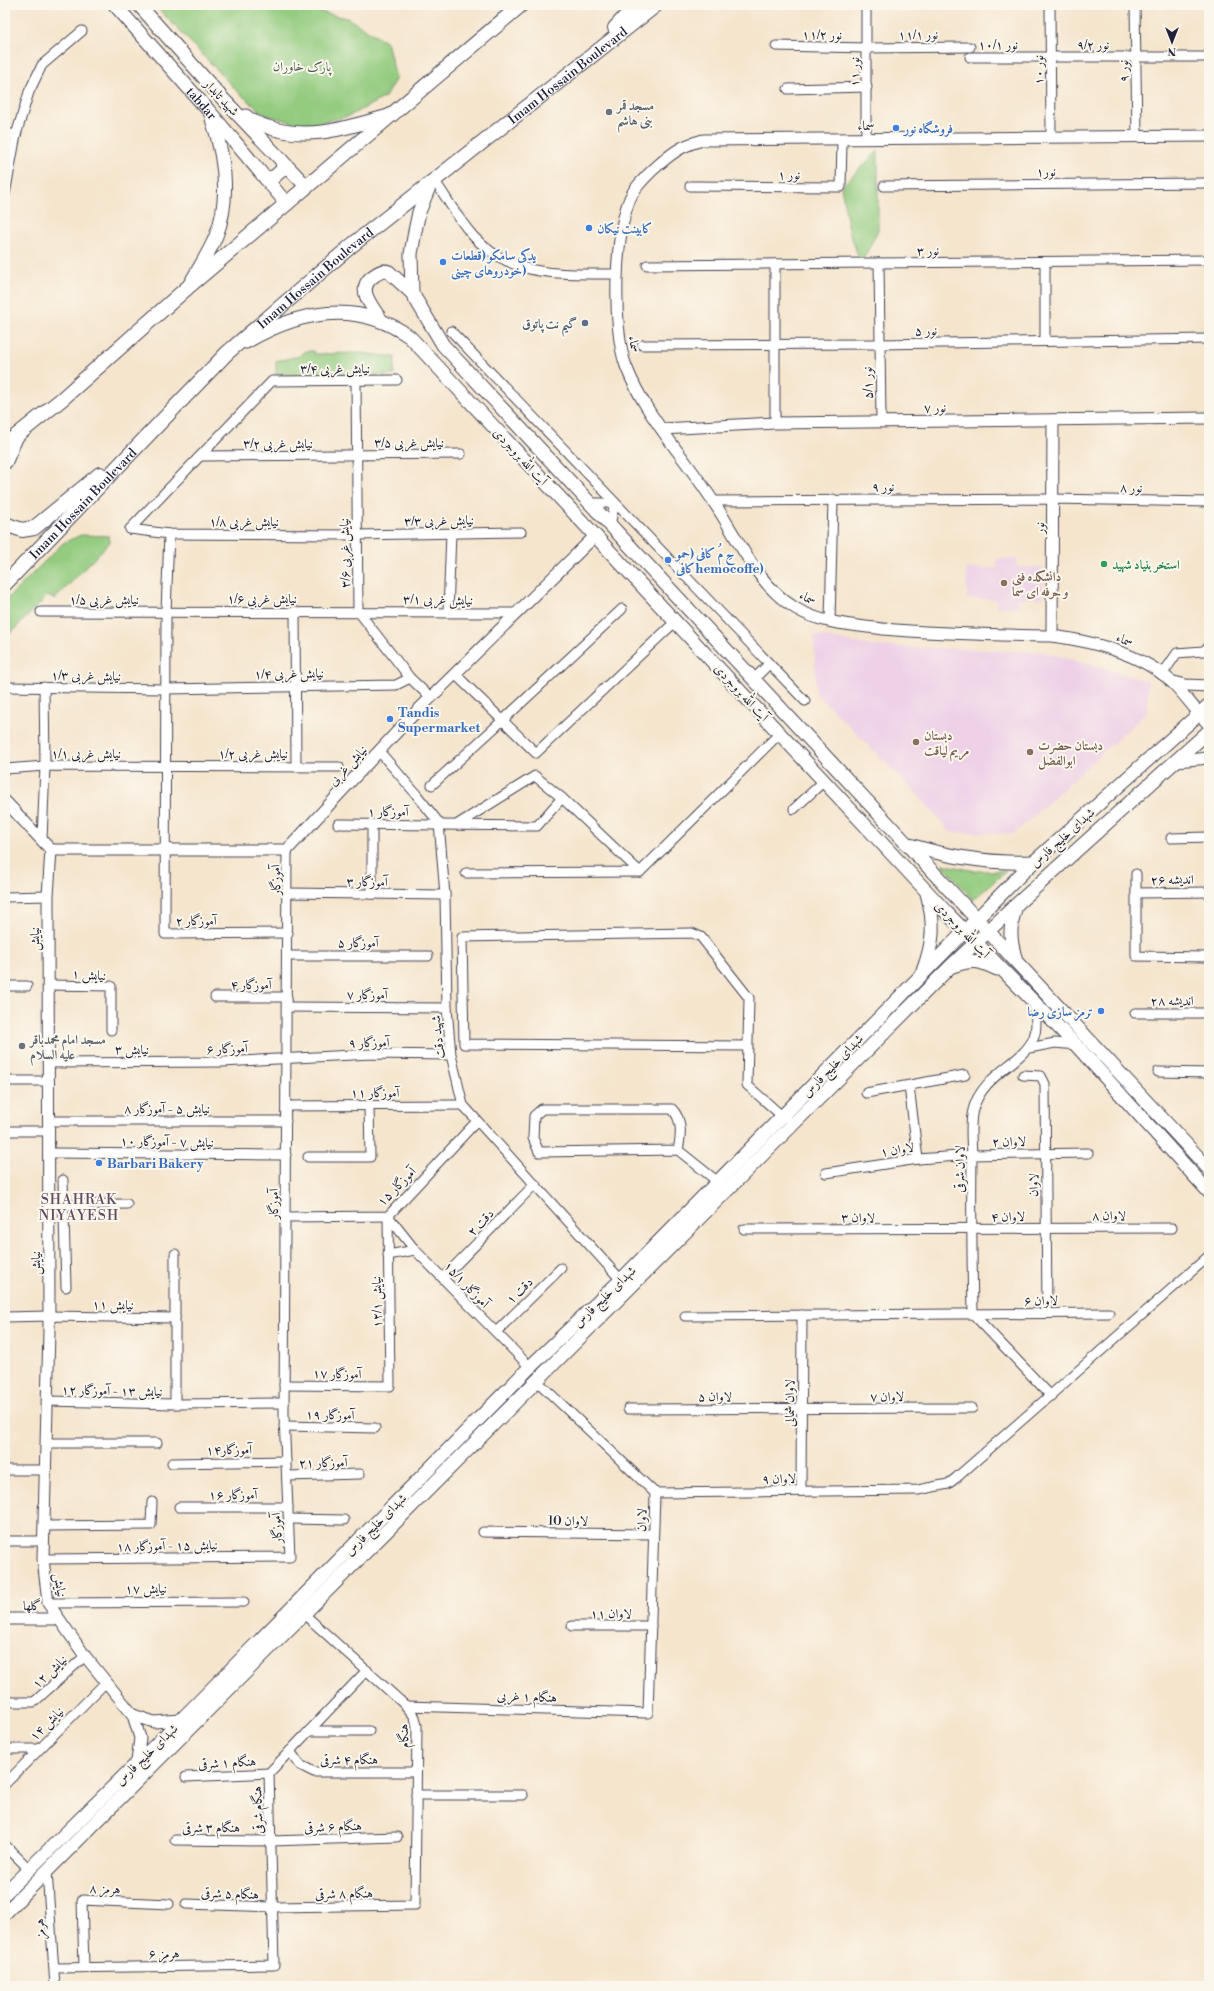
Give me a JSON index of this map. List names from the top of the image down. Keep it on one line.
{"streets":{"main road":["Imam Hossain Boulevard","شهید تابدار","tabdar","آیت الله بروجردی","شهدای خلیج فارس"],"street":["نور ۱۱/۲","نور ۱۱/۱","نور ۱۰/۱","نور ۹/۲","نور ۱۰","نور ۹","نور ۱۱","سماء","نور۱","نور ۱","نور ۳","نور ۵","نیایش غربی ۳/۴","نور ۵/۱","نور ۷","نیایش غربی ۳/۵","نیایش غربی ۳/۲","نور ۸","نیایش غربی ۳/۳","نیایش غربی ۱/۸","نور","نیایش غربی ۳/۶","نیایش غربی ۱/۶","نیایش غربی ۱/۵","نیایش غربی ۳/۱","نیایش غربی ۱/۴","نیایش غربی ۱/۳","نیایش غربی ۱/۱","نیایش غربی ۱/۲","نیایش غربی","آموزگار ۱","اندیشه ۲۶","آموزگار","آموزگار ۳","آموزگار ۲","نیایش","آموزگار ۵","نیایش ۱","آموزگار ۴","آموزگار ۷","اندیشه ۲۸","شهید دقت","آموزگار ۹","آموزگار ۶","نیایش ۳","آموزگار ۱۱","نیایش ۵ - آموزگار ۸","نیایش ۷ - آموزگار ۱۰","لاوان ۲","لاوان ۱","لاوان شرقی","لاوان","آموزگار ۱۵","لاوان ۸","لاوان ۴","لاوان ۳","دقت ۲","آموزگار ۱۵/۱","دقت ۱","لاوان ۶","نیایش ۱۲/۱","نیایش ۱۱","آموزگار ۱۷","نیایش ۱۳ - آموزگار ۱۲","لاوان ۵","لاوان ۷","لاوان شمالی","آموزگار ۱۹","آموزگار۱۴","آموزگار ۲۱","لاوان ۹","آموزگار ۱۶","لاوان 10","نیایش ۱۵ - آموزگار ۱۸","نیایش ۱۷","گلها","لاوان ۱۱","نیایش ۱۲","هنگام ۱ غربی","نیایش ۱۴","هنگام","هنگام ۴ شرقی","هنگام ۱ شرقی","هنگام شرقی","هنگام ۶ شرقی","هنگام ۳ شرقی","هرمز ۸","هنگام ۵ شرقی","هنگام ۸ شرقی","هرمز","هرمز ۶"]},"crossings":[["نور ۱۱/۲","نور ۱۱/۱"],["نور ۱۱/۲","نور ۱۱"],["نور ۱۱/۱","نور ۱۱"],["نور ۱۰/۱","نور ۹/۲"],["نور ۱۰/۱","نور ۱۰"],["نور ۹/۲","نور ۱۰"],["نور ۹/۲","نور ۹"],["نور ۱۰","سماء"],["نور ۹","سماء"],["نور ۹","نور ۸"],["نور ۹","نور"],["نور ۱۱","سماء"],["Imam Hossain Boulevard","آیت الله بروجردی"],["سماء","نور ۱"],["سماء","نور ۷"],["سماء","نور"],["سماء","شهدای خلیج فارس"],["نور ۳","نور ۵/۱"],["نور ۵","نور ۵/۱"],["نیایش غربی ۳/۴","نیایش غربی ۳/۲"],["نیایش غربی ۳/۴","نیایش غربی ۱/۸"],["نیایش غربی ۳/۴","نیایش غربی ۳/۶"],["نور ۵/۱","نور ۷"],["نور ۷","نور"],["نیایش غربی ۳/۵","نیایش غربی ۳/۲"],["نیایش غربی ۳/۵","نیایش غربی ۳/۶"],["نیایش غربی ۳/۲","نیایش غربی ۱/۸"],["نیایش غربی ۳/۲","نیایش غربی ۳/۶"],["آیت الله بروجردی","نیایش غربی"],["آیت الله بروجردی","شهدای خلیج فارس"],["نور ۸","نور"],["نیایش غربی ۳/۳","نیایش غربی ۱/۸"],["نیایش غربی ۳/۳","نیایش غربی ۳/۶"],["نیایش غربی ۱/۸","نیایش غربی ۳/۶"],["نیایش غربی ۳/۶","نیایش غربی ۱/۶"],["نیایش غربی ۳/۶","نیایش غربی ۳/۱"],["نیایش غربی ۱/۶","نیایش غربی ۱/۵"],["نیایش غربی ۱/۶","نیایش غربی ۳/۱"],["نیایش غربی ۳/۱","نیایش غربی"],["نیایش غربی ۱/۴","نیایش غربی ۱/۳"],["نیایش غربی ۱/۱","نیایش غربی ۱/۲"],["نیایش غربی","آموزگار"],["آموزگار ۱","شهید دقت"],["شهدای خلیج فارس","نیایش"],["شهدای خلیج فارس","شهید دقت"],["شهدای خلیج فارس","لاوان"],["شهدای خلیج فارس","آموزگار ۱۵/۱"],["شهدای خلیج فارس","هنگام"],["شهدای خلیج فارس","هرمز"],["آموزگار","آموزگار ۳"],["آموزگار","آموزگار ۲"],["آموزگار","آموزگار ۵"],["آموزگار","آموزگار ۴"],["آموزگار","آموزگار ۷"],["آموزگار","آموزگار ۹"],["آموزگار","آموزگار ۶"],["آموزگار","آموزگار ۱۱"],["آموزگار","نیایش ۵ - آموزگار ۸"],["آموزگار","نیایش ۷ - آموزگار ۱۰"],["آموزگار","آموزگار ۱۵"],["آموزگار","آموزگار ۱۷"],["آموزگار","نیایش ۱۳ - آموزگار ۱۲"],["آموزگار","آموزگار ۱۹"],["آموزگار","آموزگار۱۴"],["آموزگار","آموزگار ۲۱"],["آموزگار","آموزگار ۱۶"],["آموزگار","نیایش ۱۵ - آموزگار ۱۸"],["آموزگار ۳","شهید دقت"],["نیایش","نیایش ۱"],["نیایش","نیایش ۳"],["نیایش","نیایش ۵ - آموزگار ۸"],["نیایش","نیایش ۷ - آموزگار ۱۰"],["نیایش","نیایش ۱۱"],["نیایش","نیایش ۱۳ - آموزگار ۱۲"],["نیایش","نیایش ۱۵ - آموزگار ۱۸"],["نیایش","نیایش ۱۷"],["نیایش","گلها"],["نیایش","نیایش ۱۲"],["نیایش","نیایش ۱۴"],["آموزگار ۷","شهید دقت"],["شهید دقت","آموزگار ۹"],["شهید دقت","آموزگار ۱۱"],["شهید دقت","آموزگار ۱۵"],["شهید دقت","دقت ۲"],["آموزگار ۹","آموزگار ۶"],["آموزگار ۶","نیایش ۳"],["لاوان ۲","لاوان ۱"],["لاوان ۲","لاوان شرقی"],["لاوان ۲","لاوان"],["لاوان ۱","لاوان شرقی"],["لاوان شرقی","لاوان ۴"],["لاوان شرقی","لاوان ۳"],["لاوان شرقی","لاوان ۶"],["لاوان","لاوان ۸"],["لاوان","لاوان ۴"],["لاوان","لاوان ۶"],["لاوان","لاوان ۹"],["لاوان","لاوان 10"],["لاوان","لاوان ۱۱"],["لاوان","هنگام ۱ غربی"],["آموزگار ۱۵","آموزگار ۱۵/۱"],["آموزگار ۱۵","نیایش ۱۲/۱"],["لاوان ۸","لاوان ۴"],["لاوان ۴","لاوان ۳"],["دقت ۲","آموزگار ۱۵/۱"],["آموزگار ۱۵/۱","دقت ۱"],["آموزگار ۱۵/۱","نیایش ۱۲/۱"],["نیایش ۱۲/۱","آموزگار ۱۷"],["لاوان ۵","لاوان ۷"],["لاوان ۵","لاوان شمالی"],["لاوان ۷","لاوان شمالی"],["لاوان شمالی","لاوان ۹"],["هنگام ۱ غربی","هنگام"],["هنگام","هنگام ۴ شرقی"],["هنگام","هنگام شرقی"],["هنگام","هنگام ۸ شرقی"],["هنگام ۴ شرقی","هنگام شرقی"],["هنگام ۱ شرقی","هنگام شرقی"],["هنگام شرقی","هنگام ۶ شرقی"],["هنگام شرقی","هنگام ۳ شرقی"],["هنگام شرقی","هنگام ۵ شرقی"],["هنگام شرقی","هنگام ۸ شرقی"],["هنگام شرقی","هرمز ۶"],["هنگام ۶ شرقی","هنگام ۳ شرقی"],["هرمز ۸","هرمز ۶"],["هنگام ۵ شرقی","هنگام ۸ شرقی"],["هرمز","هرمز ۶"]],"districts":["SHAHRAK NIYAYESH"],"parks":["پارک خاوران"],"places":["مسجد قمر بنی هاشم","فروشگاه نور","کابینت نیکان","یدکی سامکو (قطعات خودروهای چینی)","گیم نت پاتوق","حِ مُ کافی (حمو کافیhemocoffe)","استخر بنیاد شهید","دانشکده فنی و حرفه ای سما","Tandis Supermarket","دبستان مریم لیاقت","دبستان حضرت ابوالفضل","ترمز سازی رضا","مسجد امام محمدباقر علیه السلام","Barbari Bakery"],"north":"bottom"}
